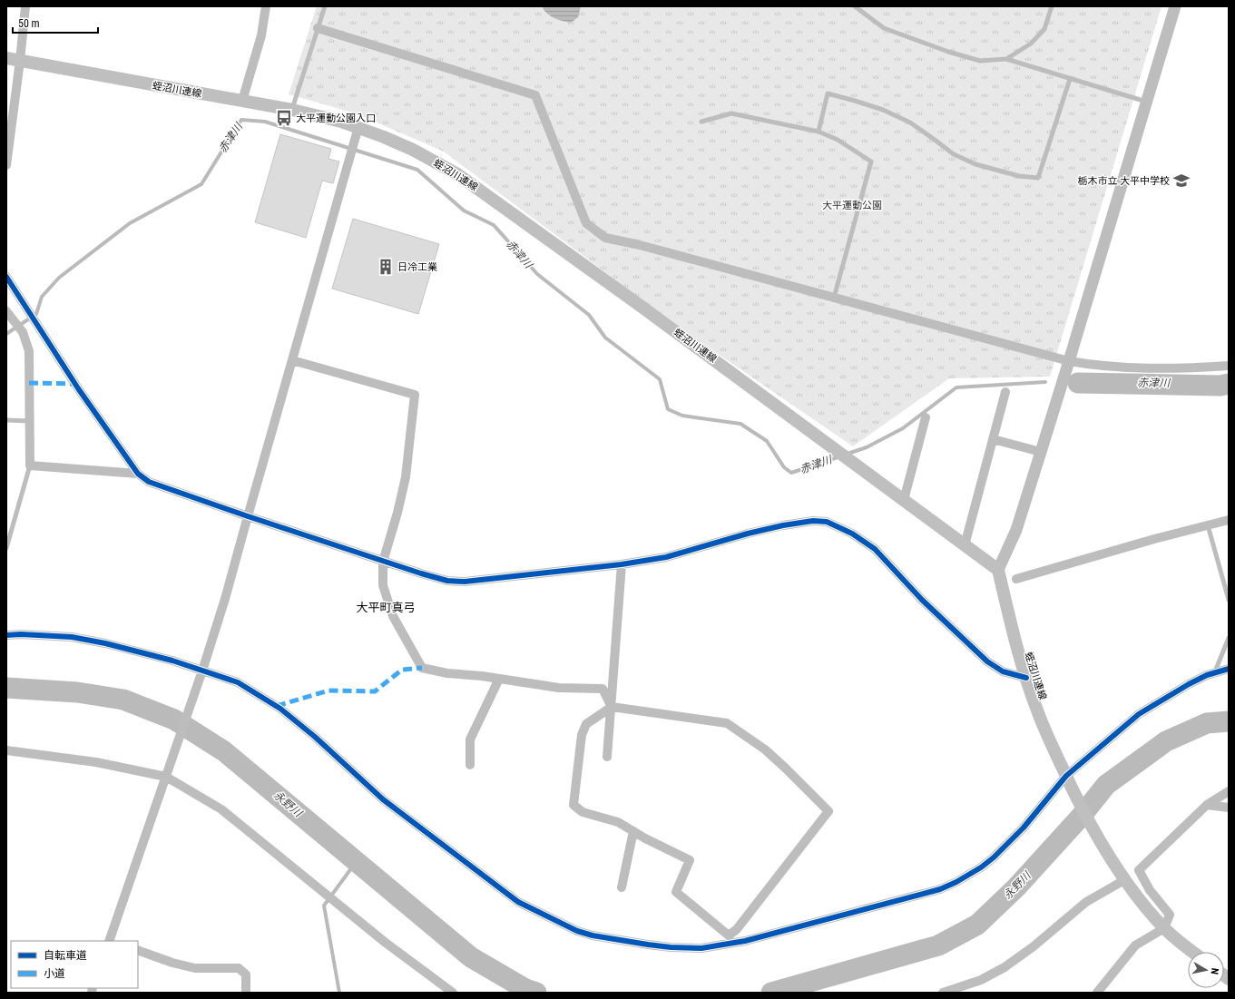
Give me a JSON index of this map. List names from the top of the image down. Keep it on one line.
{"streets":{"main road":["蛭沼川連線"]},"districts":["大平町真弓"],"water":["赤津川","永野川"],"parks":["大平運動公園"],"places":{"bus stop":["大平運動公園入口"],"school or university":["栃木市立 大平中学校"],"building":["日冷工業"]},"legend":["自転車道","小道"],"scale_bar":"50 m","north":"right"}
